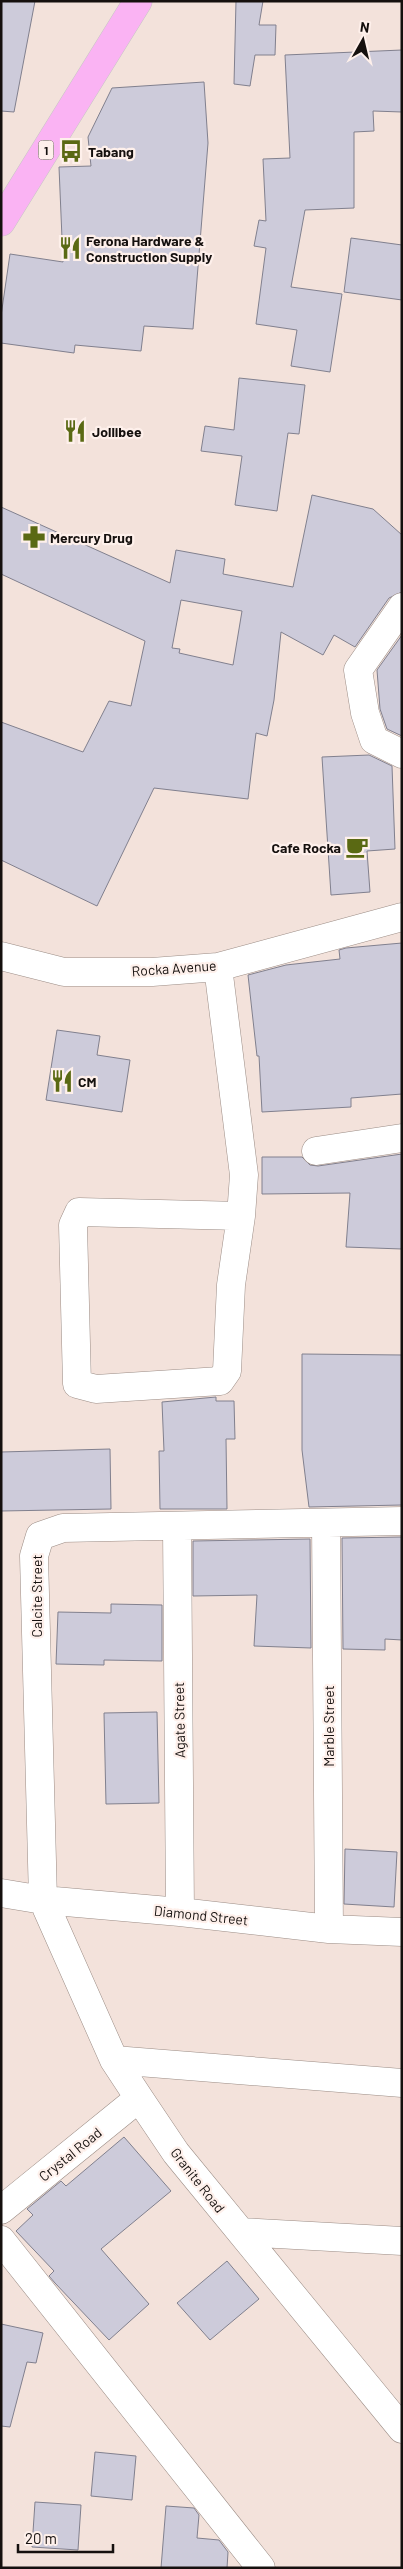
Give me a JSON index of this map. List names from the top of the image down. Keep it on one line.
{"streets":{"highway":["1"],"street":["Rocka Avenue","Calcite Street","Agate Street","Marble Street","Diamond Street","Crystal Road","Granite Road"]},"crossings":[["Calcite Street","Agate Street"],["Calcite Street","Marble Street"],["Calcite Street","Diamond Street"],["Calcite Street","Granite Road"],["Agate Street","Diamond Street"],["Marble Street","Diamond Street"],["Diamond Street","Granite Road"],["Crystal Road","Granite Road"]],"places":{"bus stop":["Tabang"],"restaurant":["Ferona Hardware & Construction Supply","Jollibee","CM"],"pharmacy":["Mercury Drug"],"cafe":["Cafe Rocka"]},"scale_bar":"20 m","north":"top"}
